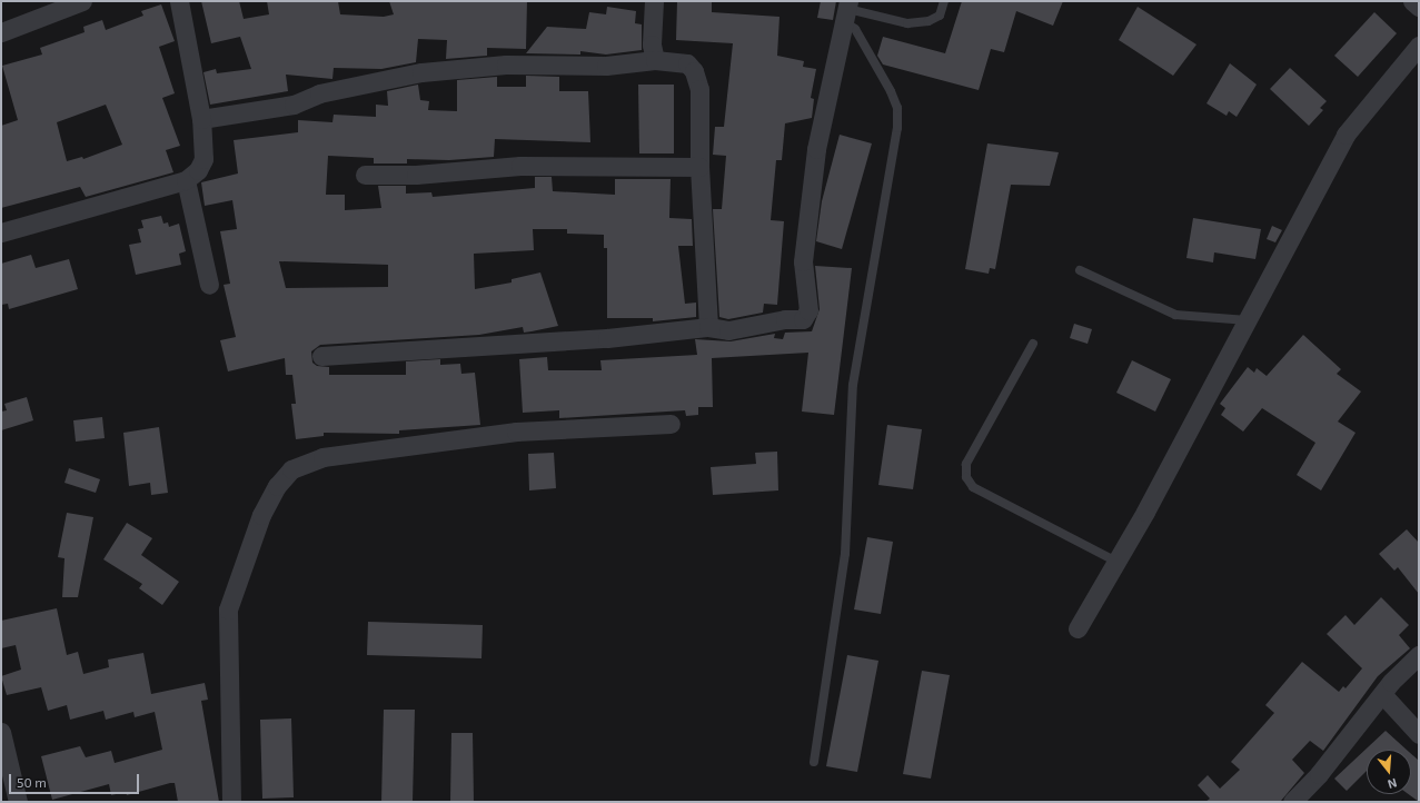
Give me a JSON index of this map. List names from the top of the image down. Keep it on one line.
{"scale_bar":"50 m","north":"bottom"}
